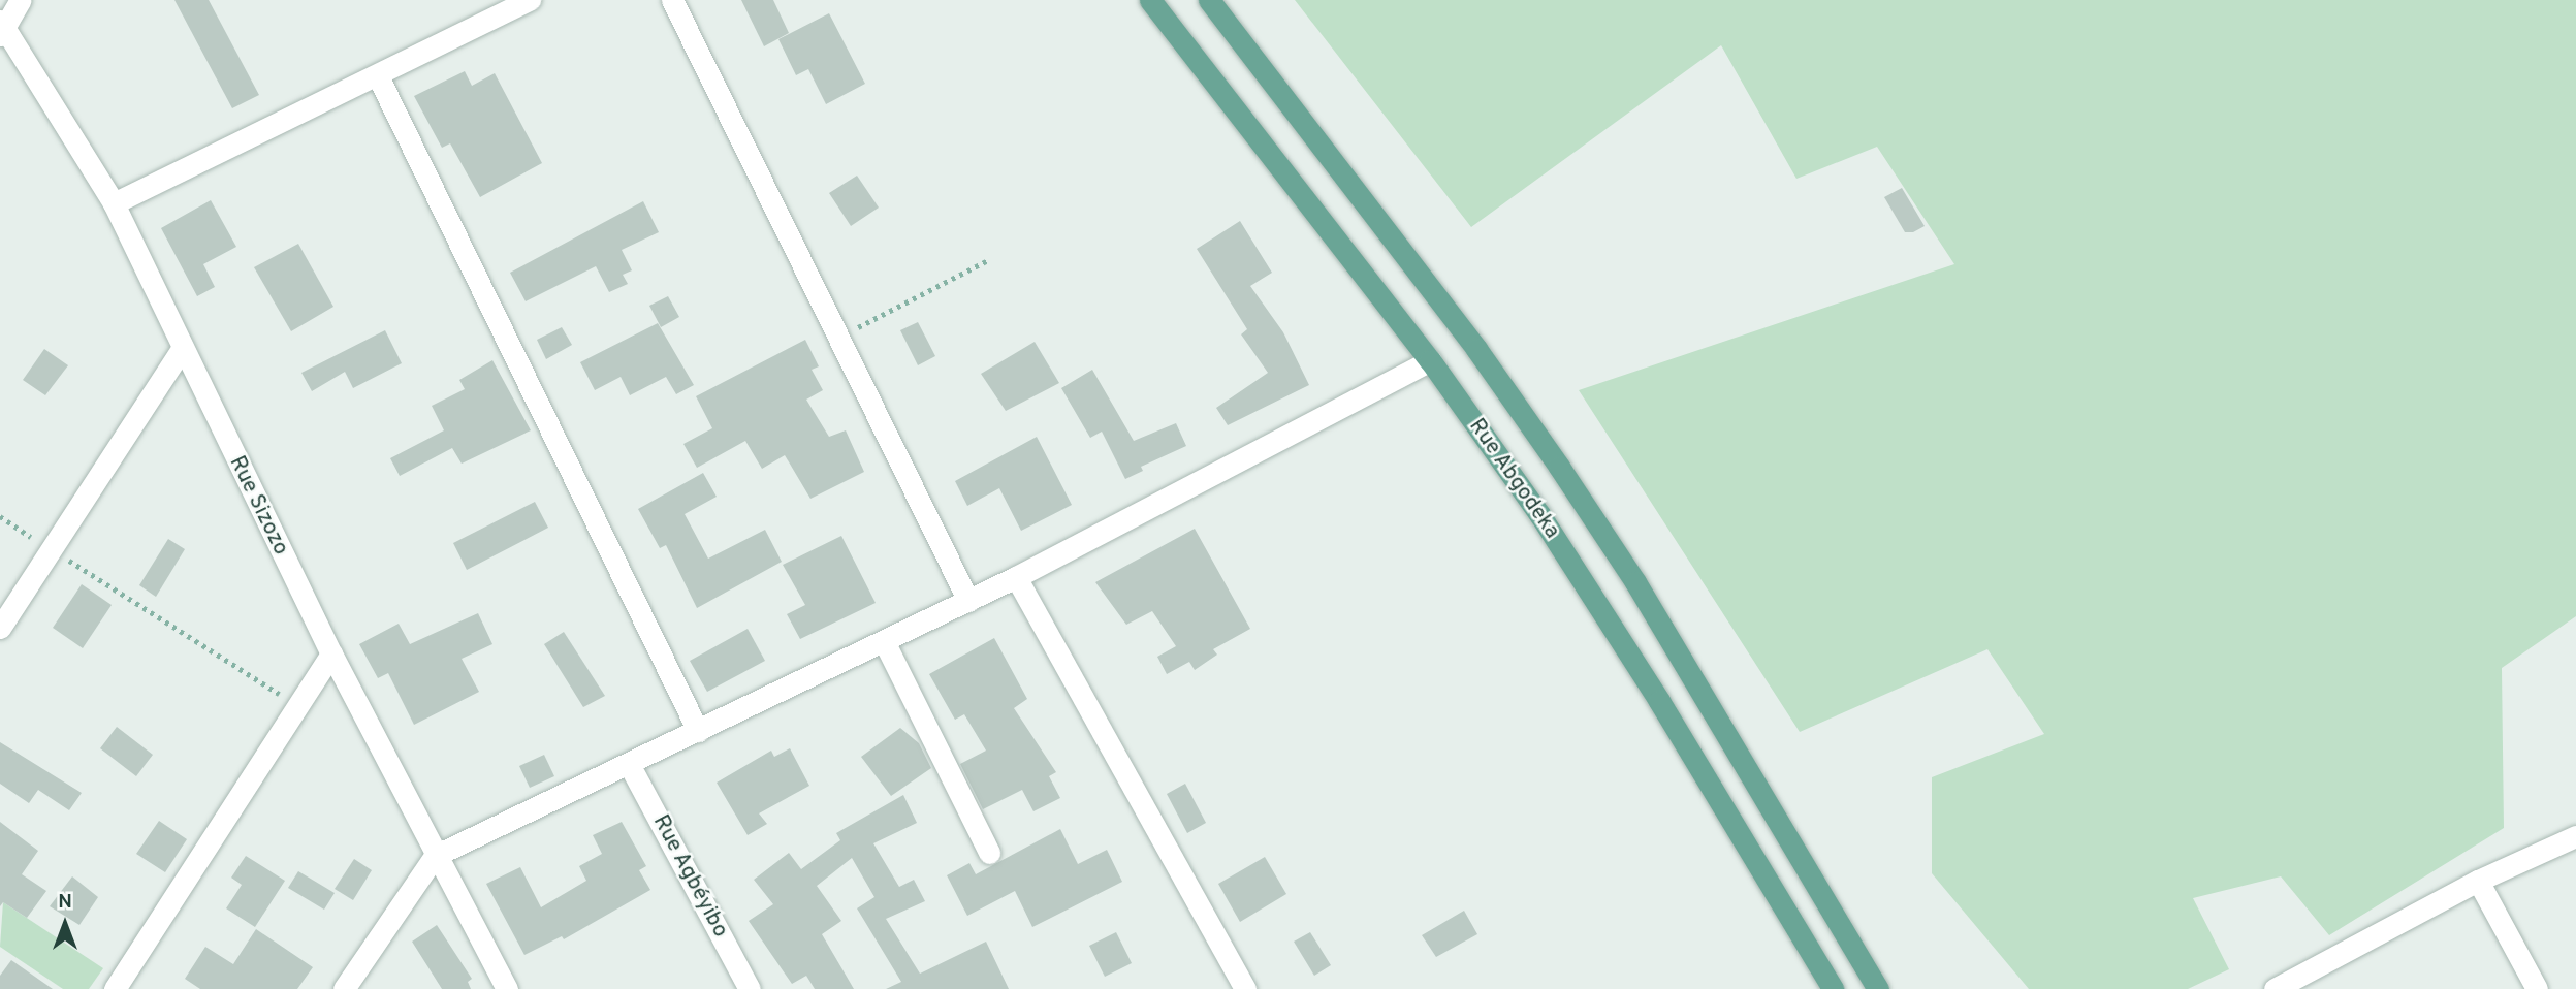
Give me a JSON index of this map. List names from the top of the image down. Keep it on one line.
{"streets":{"main road":["Rue Abgodeka"],"street":["Rue Sizozo","Rue Agbéyibo"]},"north":"top"}
